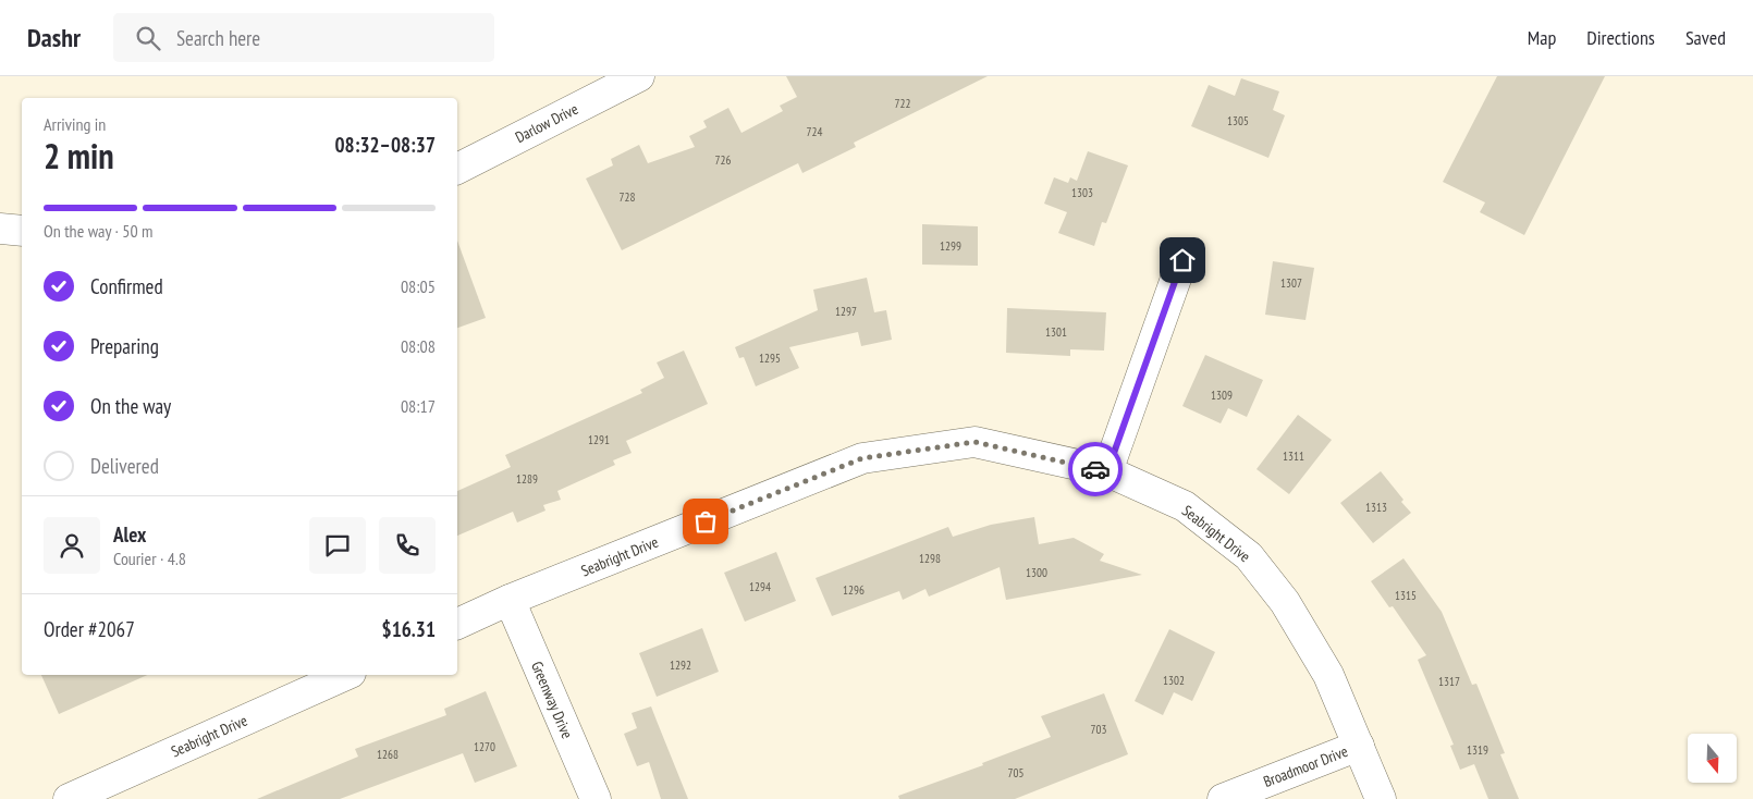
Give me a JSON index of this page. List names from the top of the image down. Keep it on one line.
{"streets":{"street":["Darlow Drive","Seabright Drive","Greenway Drive","Broadmoor Drive"]},"crossings":[["Seabright Drive","Greenway Drive"],["Seabright Drive","Broadmoor Drive"]],"house_numbers":["722","1305","724","726","1303","728","1299","1307","1297","1301","1295","1309","1291","1311","1289","1313","1298","1300","1294","1296","1315","1292","1302","1317","703","1270","1319","1268","705"],"north":"bottom","page":{"header":"Dashr","search":"Search here","nav":["Map","Directions","Saved"],"heading":["2 min","Arriving in","08:32–08:37"],"panel":["Alex","Courier · 4.8","Order #2067","$16.31"],"bar":"On the way · 50 m","list":[["Confirmed","08:05"],["Preparing","08:08"],["On the way","08:17"],"Delivered"]}}
